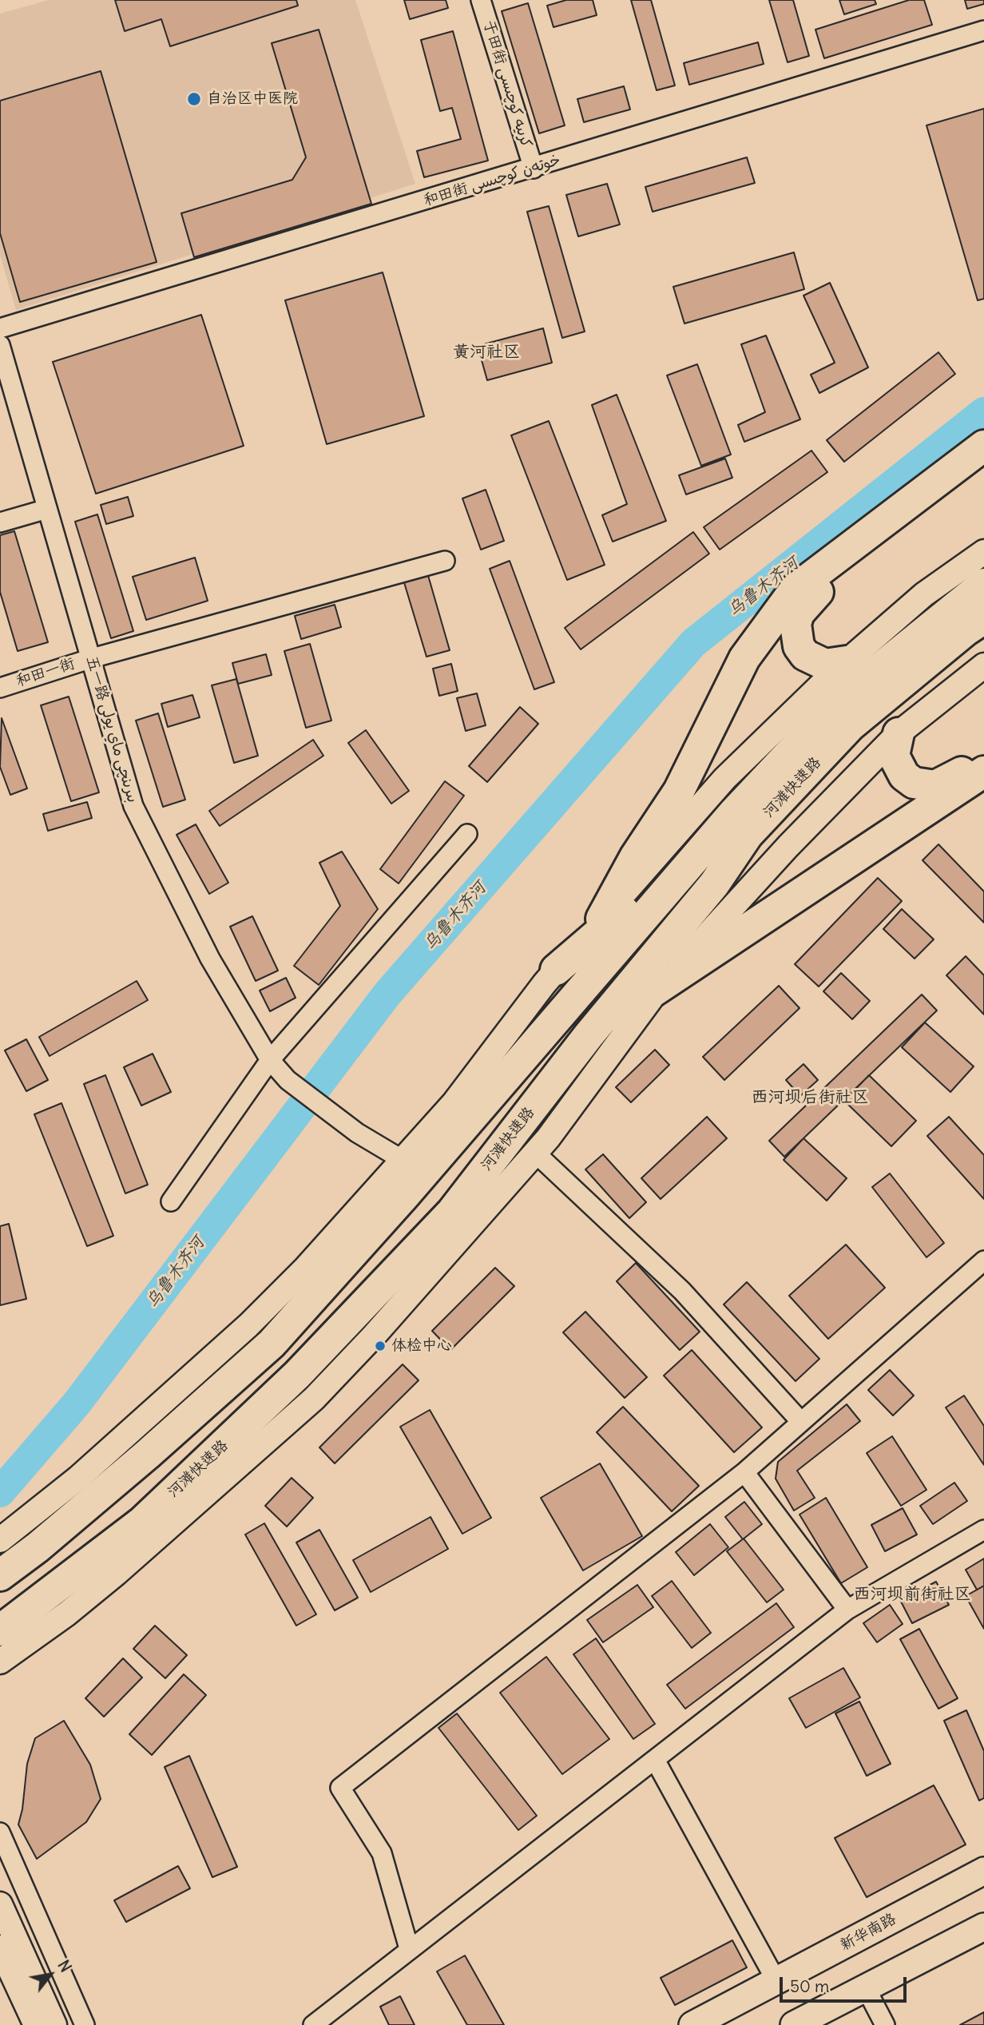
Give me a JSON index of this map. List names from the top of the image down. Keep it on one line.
{"streets":{"highway":["河滩快速路"],"main road":["新华南路"],"street":["于田街 كرىيە كوچىسى","和田街 خوتەن كوچىسى","和田一街","五一路 بىرىنچى ماي يولى"]},"crossings":[["于田街 كرىيە كوچىسى","和田街 خوتەن كوچىسى"],["和田一街","五一路 بىرىنچى ماي يولى"]],"districts":["黄河社区","西河坝后街社区","西河坝前街社区"],"water":["乌鲁木齐河"],"places":["自治区中医院","体检中心"],"scale_bar":"50 m","north":"top right"}
